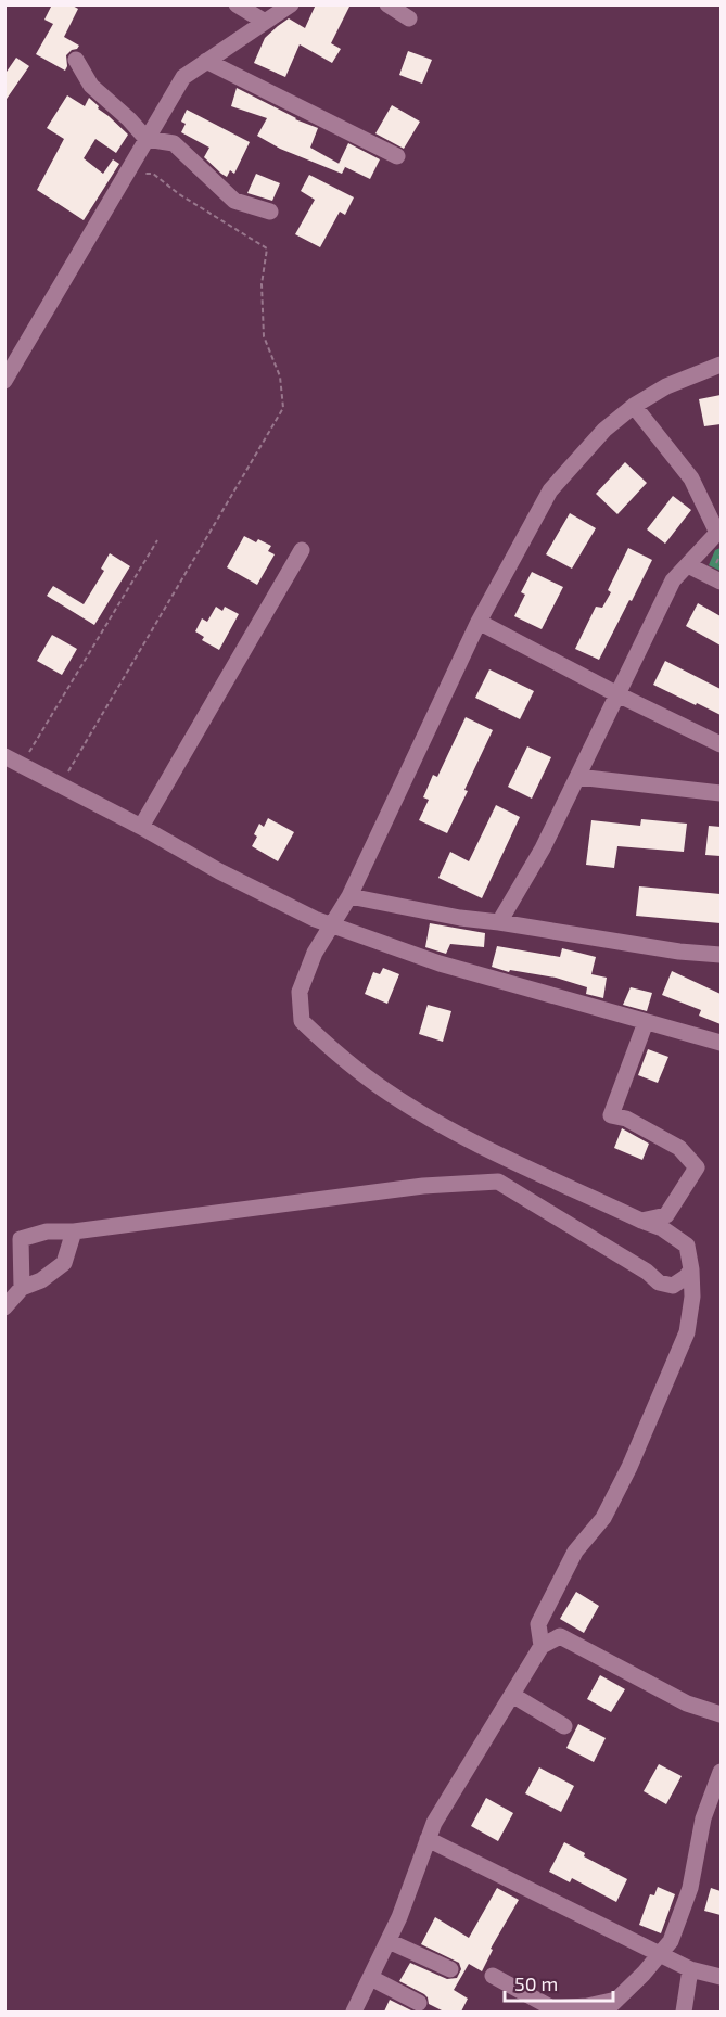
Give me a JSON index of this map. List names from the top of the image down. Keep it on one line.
{"scale_bar":"50 m"}
